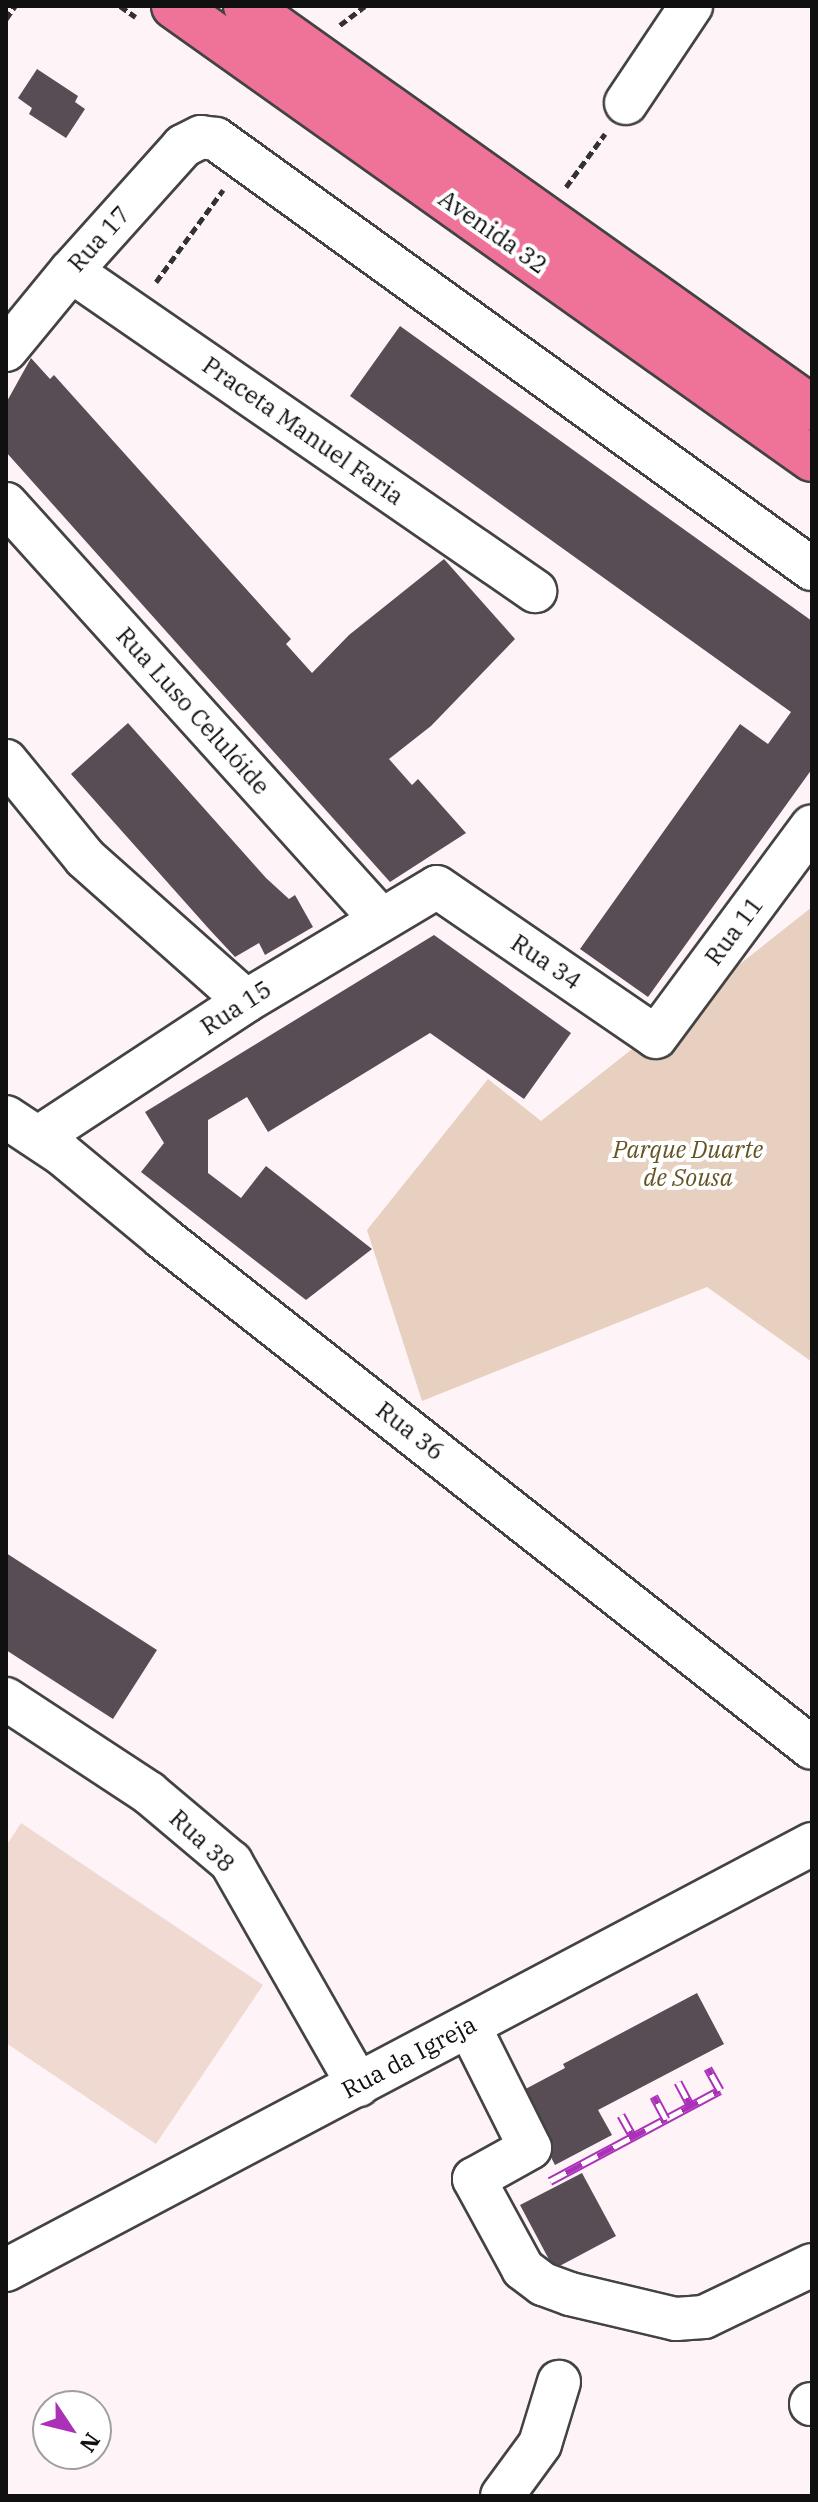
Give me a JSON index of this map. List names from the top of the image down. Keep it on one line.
{"streets":{"main road":["Avenida 32"],"street":["Rua 17","Praceta Manuel Faria","Rua Luso Celulóide","Rua 11","Rua 34","Rua 15","Rua 36","Rua 38","Rua da Igreja"]},"crossings":[["Rua 17","Praceta Manuel Faria"],["Rua Luso Celulóide","Rua 15"],["Rua 11","Rua 34"],["Rua 34","Rua 15"],["Rua 15","Rua 36"],["Rua 38","Rua da Igreja"]],"parks":["Parque Duarte de Sousa"],"north":"bottom right"}
